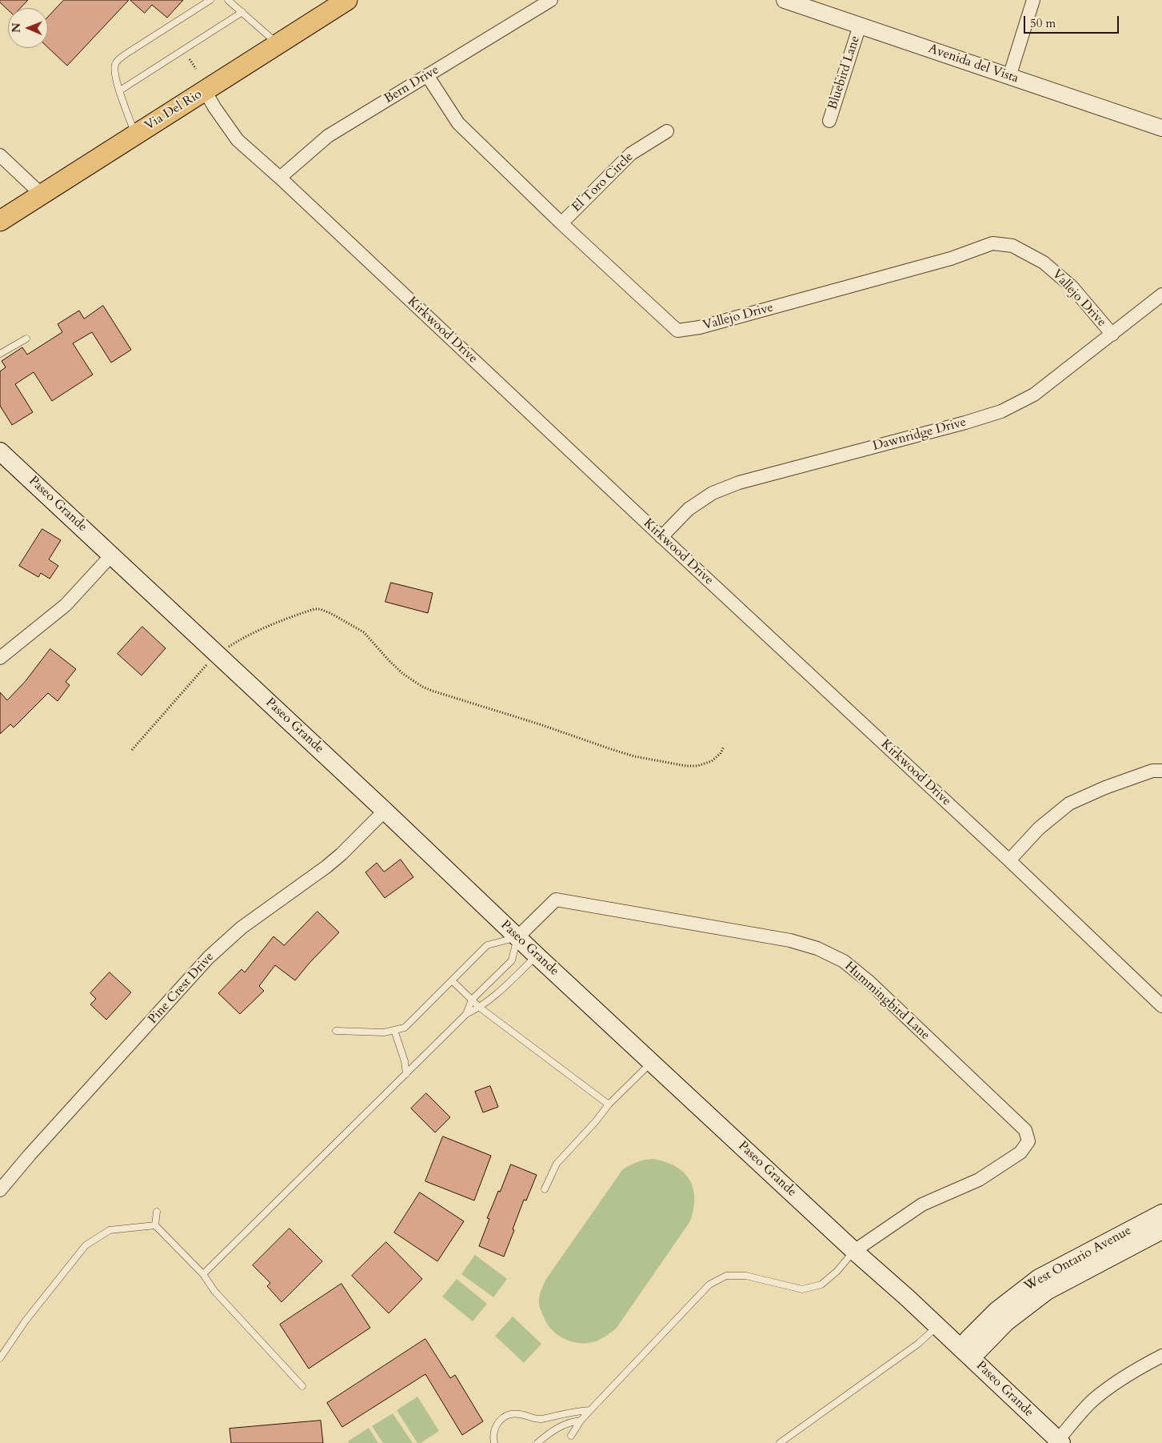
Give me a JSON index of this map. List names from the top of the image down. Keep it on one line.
{"streets":{"main road":["Via Del Rio","Paseo Grande","West Ontario Avenue"],"street":["Avenida del Vista","Bluebird Lane","Bern Drive","El Toro Circle","Vallejo Drive","Kirkwood Drive","Dawnridge Drive","Pine Crest Drive","Hummingbird Lane"]},"crossings":[["Avenida del Vista","Bluebird Lane"],["Bern Drive","Vallejo Drive"],["Bern Drive","Kirkwood Drive"],["Via Del Rio","Kirkwood Drive"],["El Toro Circle","Vallejo Drive"],["Vallejo Drive","Dawnridge Drive"],["Kirkwood Drive","Dawnridge Drive"],["Paseo Grande","Pine Crest Drive"],["Paseo Grande","Hummingbird Lane"],["Paseo Grande","West Ontario Avenue"]],"scale_bar":"50 m","north":"left"}
